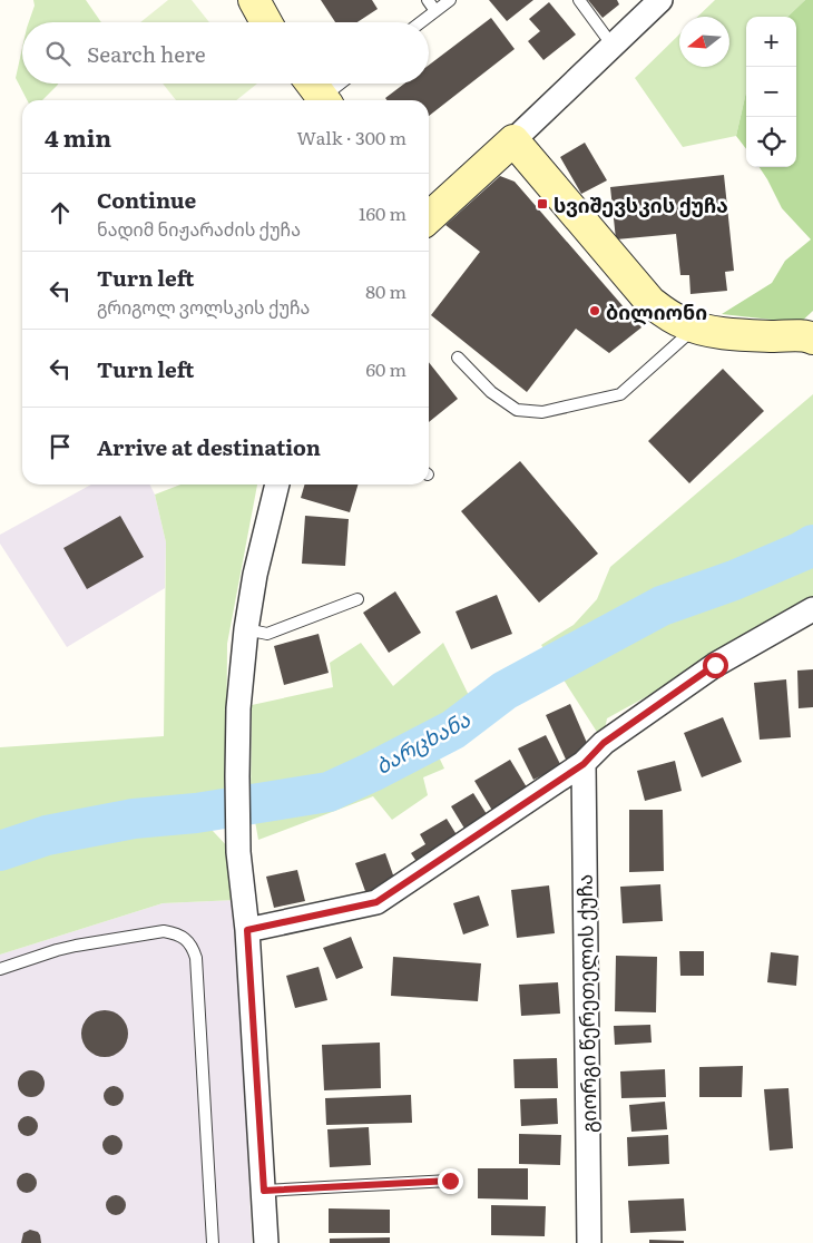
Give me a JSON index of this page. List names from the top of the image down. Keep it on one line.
{"streets":{"street":["გიორგი წერეთელის ქუჩა"]},"water":["ბარცხანა"],"places":{"transit":["სვიშევსკის ქუჩა"],"other":["ბილიონი"]},"north":"left","page":{"map_buttons":["+","−"],"search":"Search here","heading":["4 min","Walk · 300 m"],"list":[["Continue","ნადიმ ნიჟარაძის ქუჩა","160 m"],["Turn left","გრიგოლ ვოლსკის ქუჩა","80 m"],["Turn left","60 m"],"Arrive at destination"]}}
